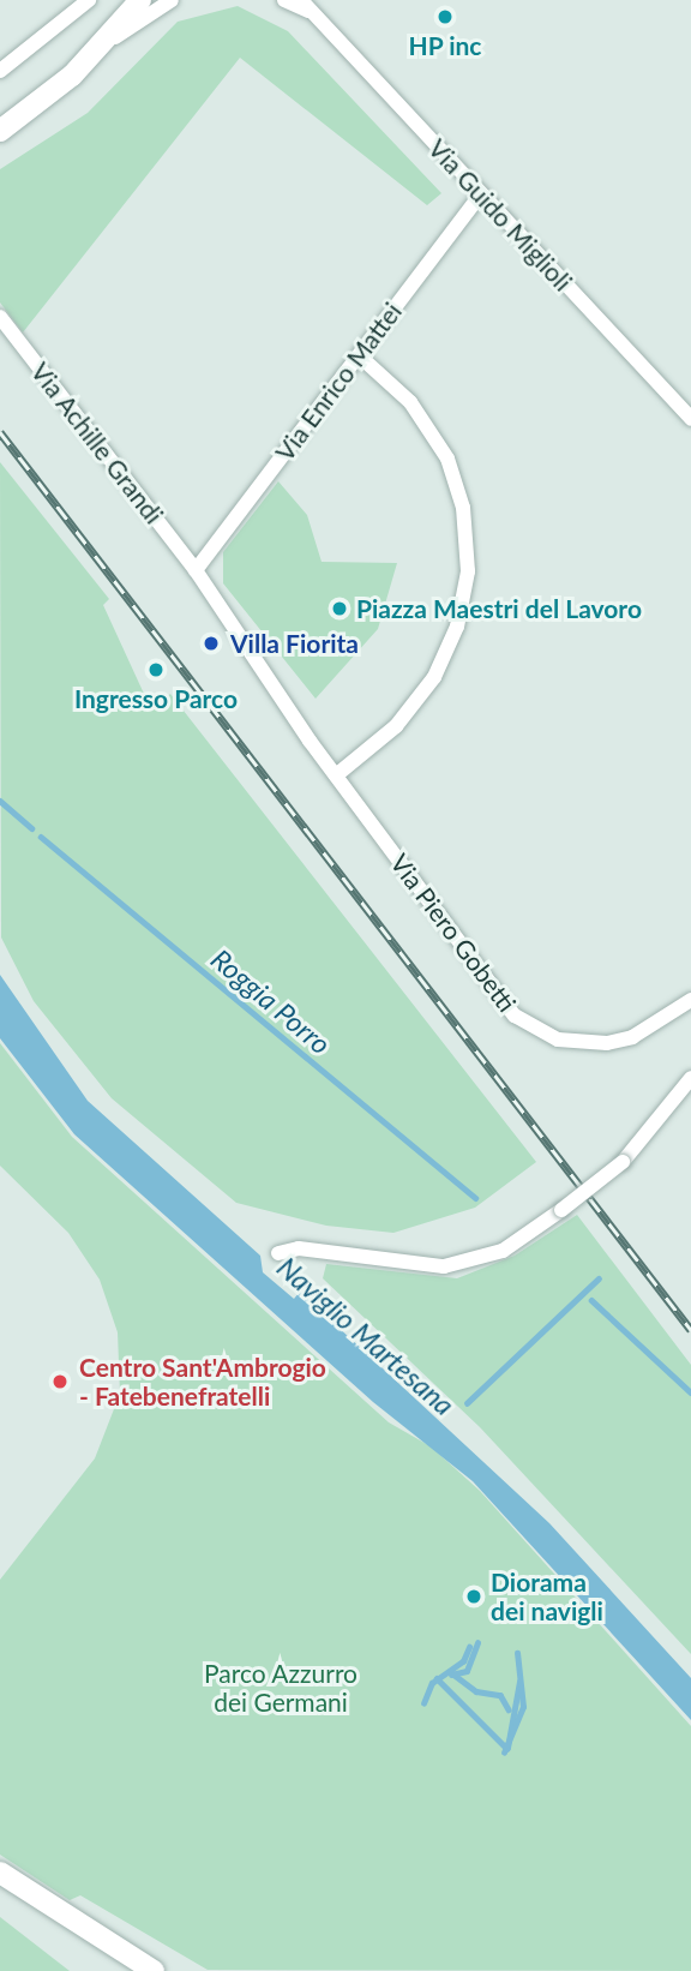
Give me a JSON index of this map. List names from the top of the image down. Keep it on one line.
{"streets":{"street":["Via Guido Miglioli","Via Enrico Mattei","Via Achille Grandi","Via Piero Gobetti"]},"crossings":[["Via Guido Miglioli","Via Enrico Mattei"],["Via Enrico Mattei","Via Achille Grandi"],["Via Enrico Mattei","Via Piero Gobetti"],["Via Achille Grandi","Via Piero Gobetti"]],"water":["Roggia Porro","Naviglio Martesana"],"parks":["Parco Azzurro dei Germani"],"places":["HP inc","Piazza Maestri del Lavoro","Villa Fiorita","Ingresso Parco","Centro Sant'Ambrogio - Fatebenefratelli","Diorama dei navigli"]}
